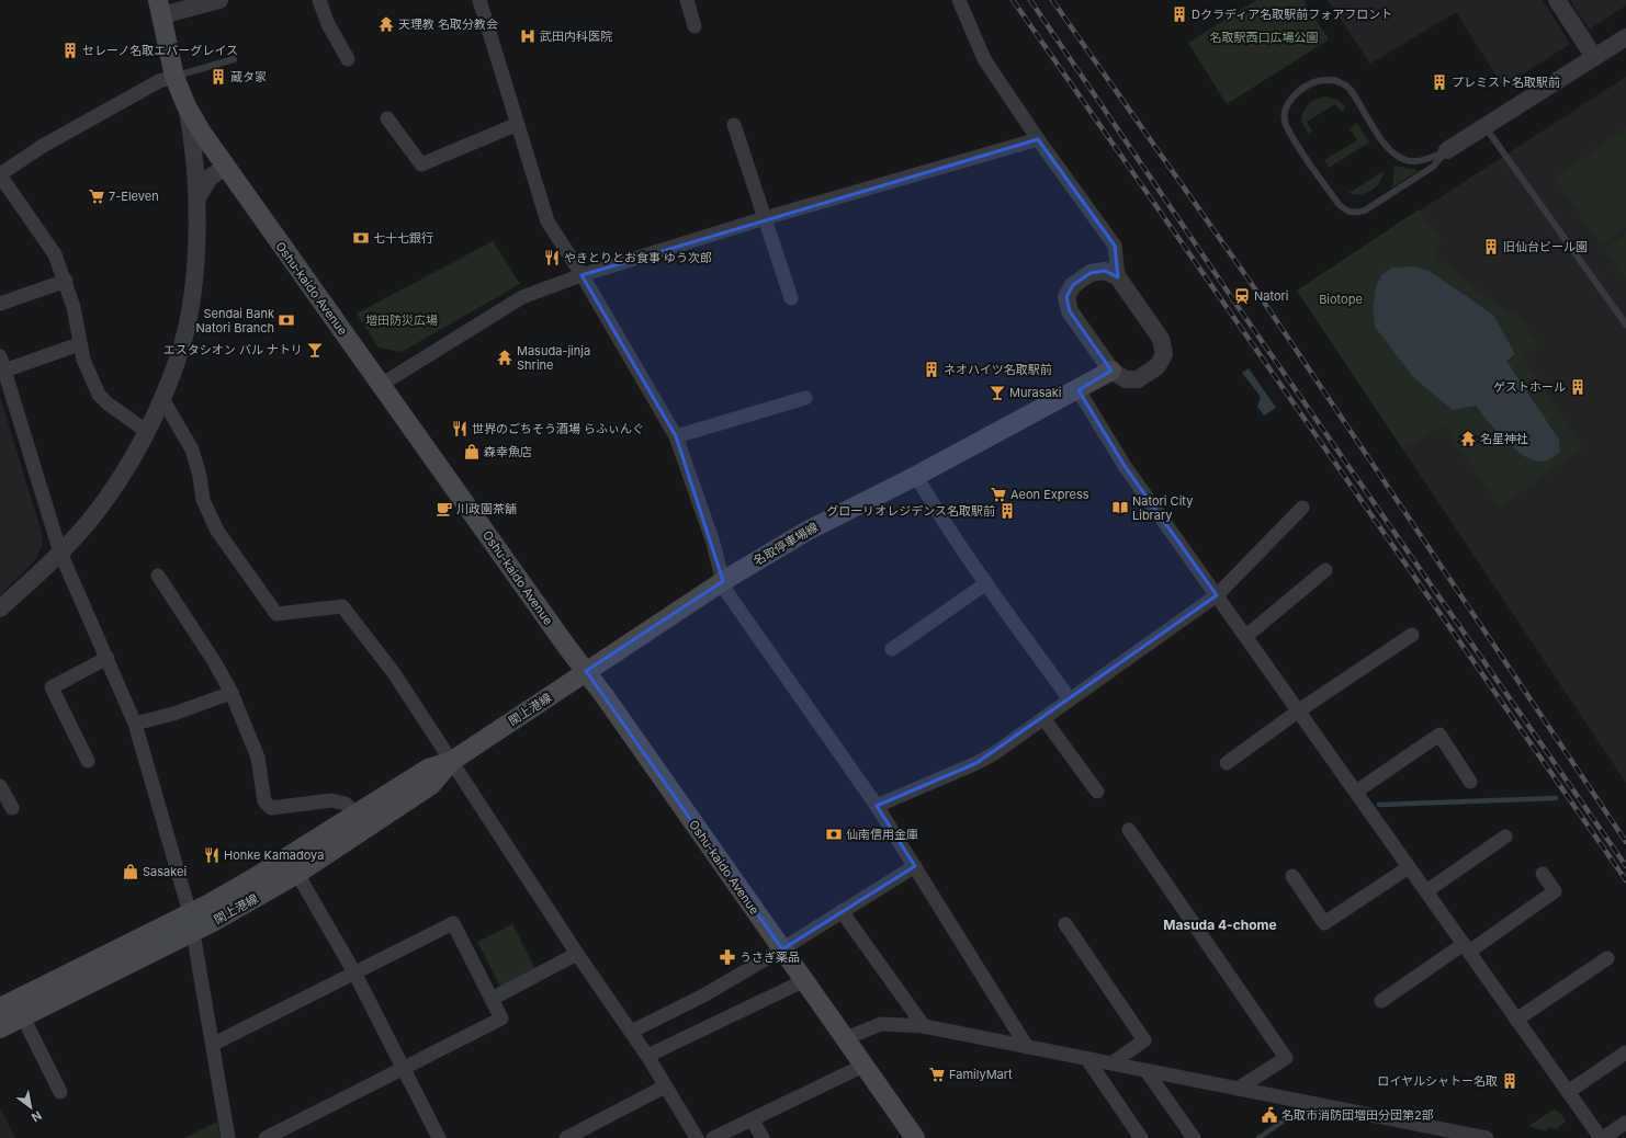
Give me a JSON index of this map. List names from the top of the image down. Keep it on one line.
{"streets":{"main road":["Oshu-kaido Avenue","名取停車場線","閖上港線"]},"crossings":[["Oshu-kaido Avenue","名取停車場線"],["Oshu-kaido Avenue","閖上港線"],["名取停車場線","閖上港線"]],"districts":["Masuda 4-chome"],"parks":["名取駅西口広場公園","Biotope","増田防災広場"],"places":{"building":["Dクラディア名取駅前フォアフロント","セレーノ名取エバーグレイス","蔵タ家","プレミスト名取駅前","旧仙台ビール園","ネオハイツ名取駅前","ゲストホール","グローリオレジデンス名取駅前","ロイヤルシャトー名取"],"temple":["天理教 名取分教会","Masuda-jinja Shrine","名星神社"],"hospital":["武田内科医院"],"supermarket":["7-Eleven","Aeon Express","FamilyMart"],"bank":["七十七銀行","Sendai Bank Natori Branch","仙南信用金庫"],"restaurant":["やきとりとお食事 ゆう次郎","世界のごちそう酒場 らふぃんぐ","Honke Kamadoya"],"station":["Natori"],"bar":["エスタシオン バル ナトリ","Murasaki"],"shop":["森幸魚店","Sasakei"],"library":["Natori City Library"],"cafe":["川政園茶舗"],"pharmacy":["うさぎ薬品"],"public building":["名取市消防団増田分団第2部"]},"north":"bottom right"}
